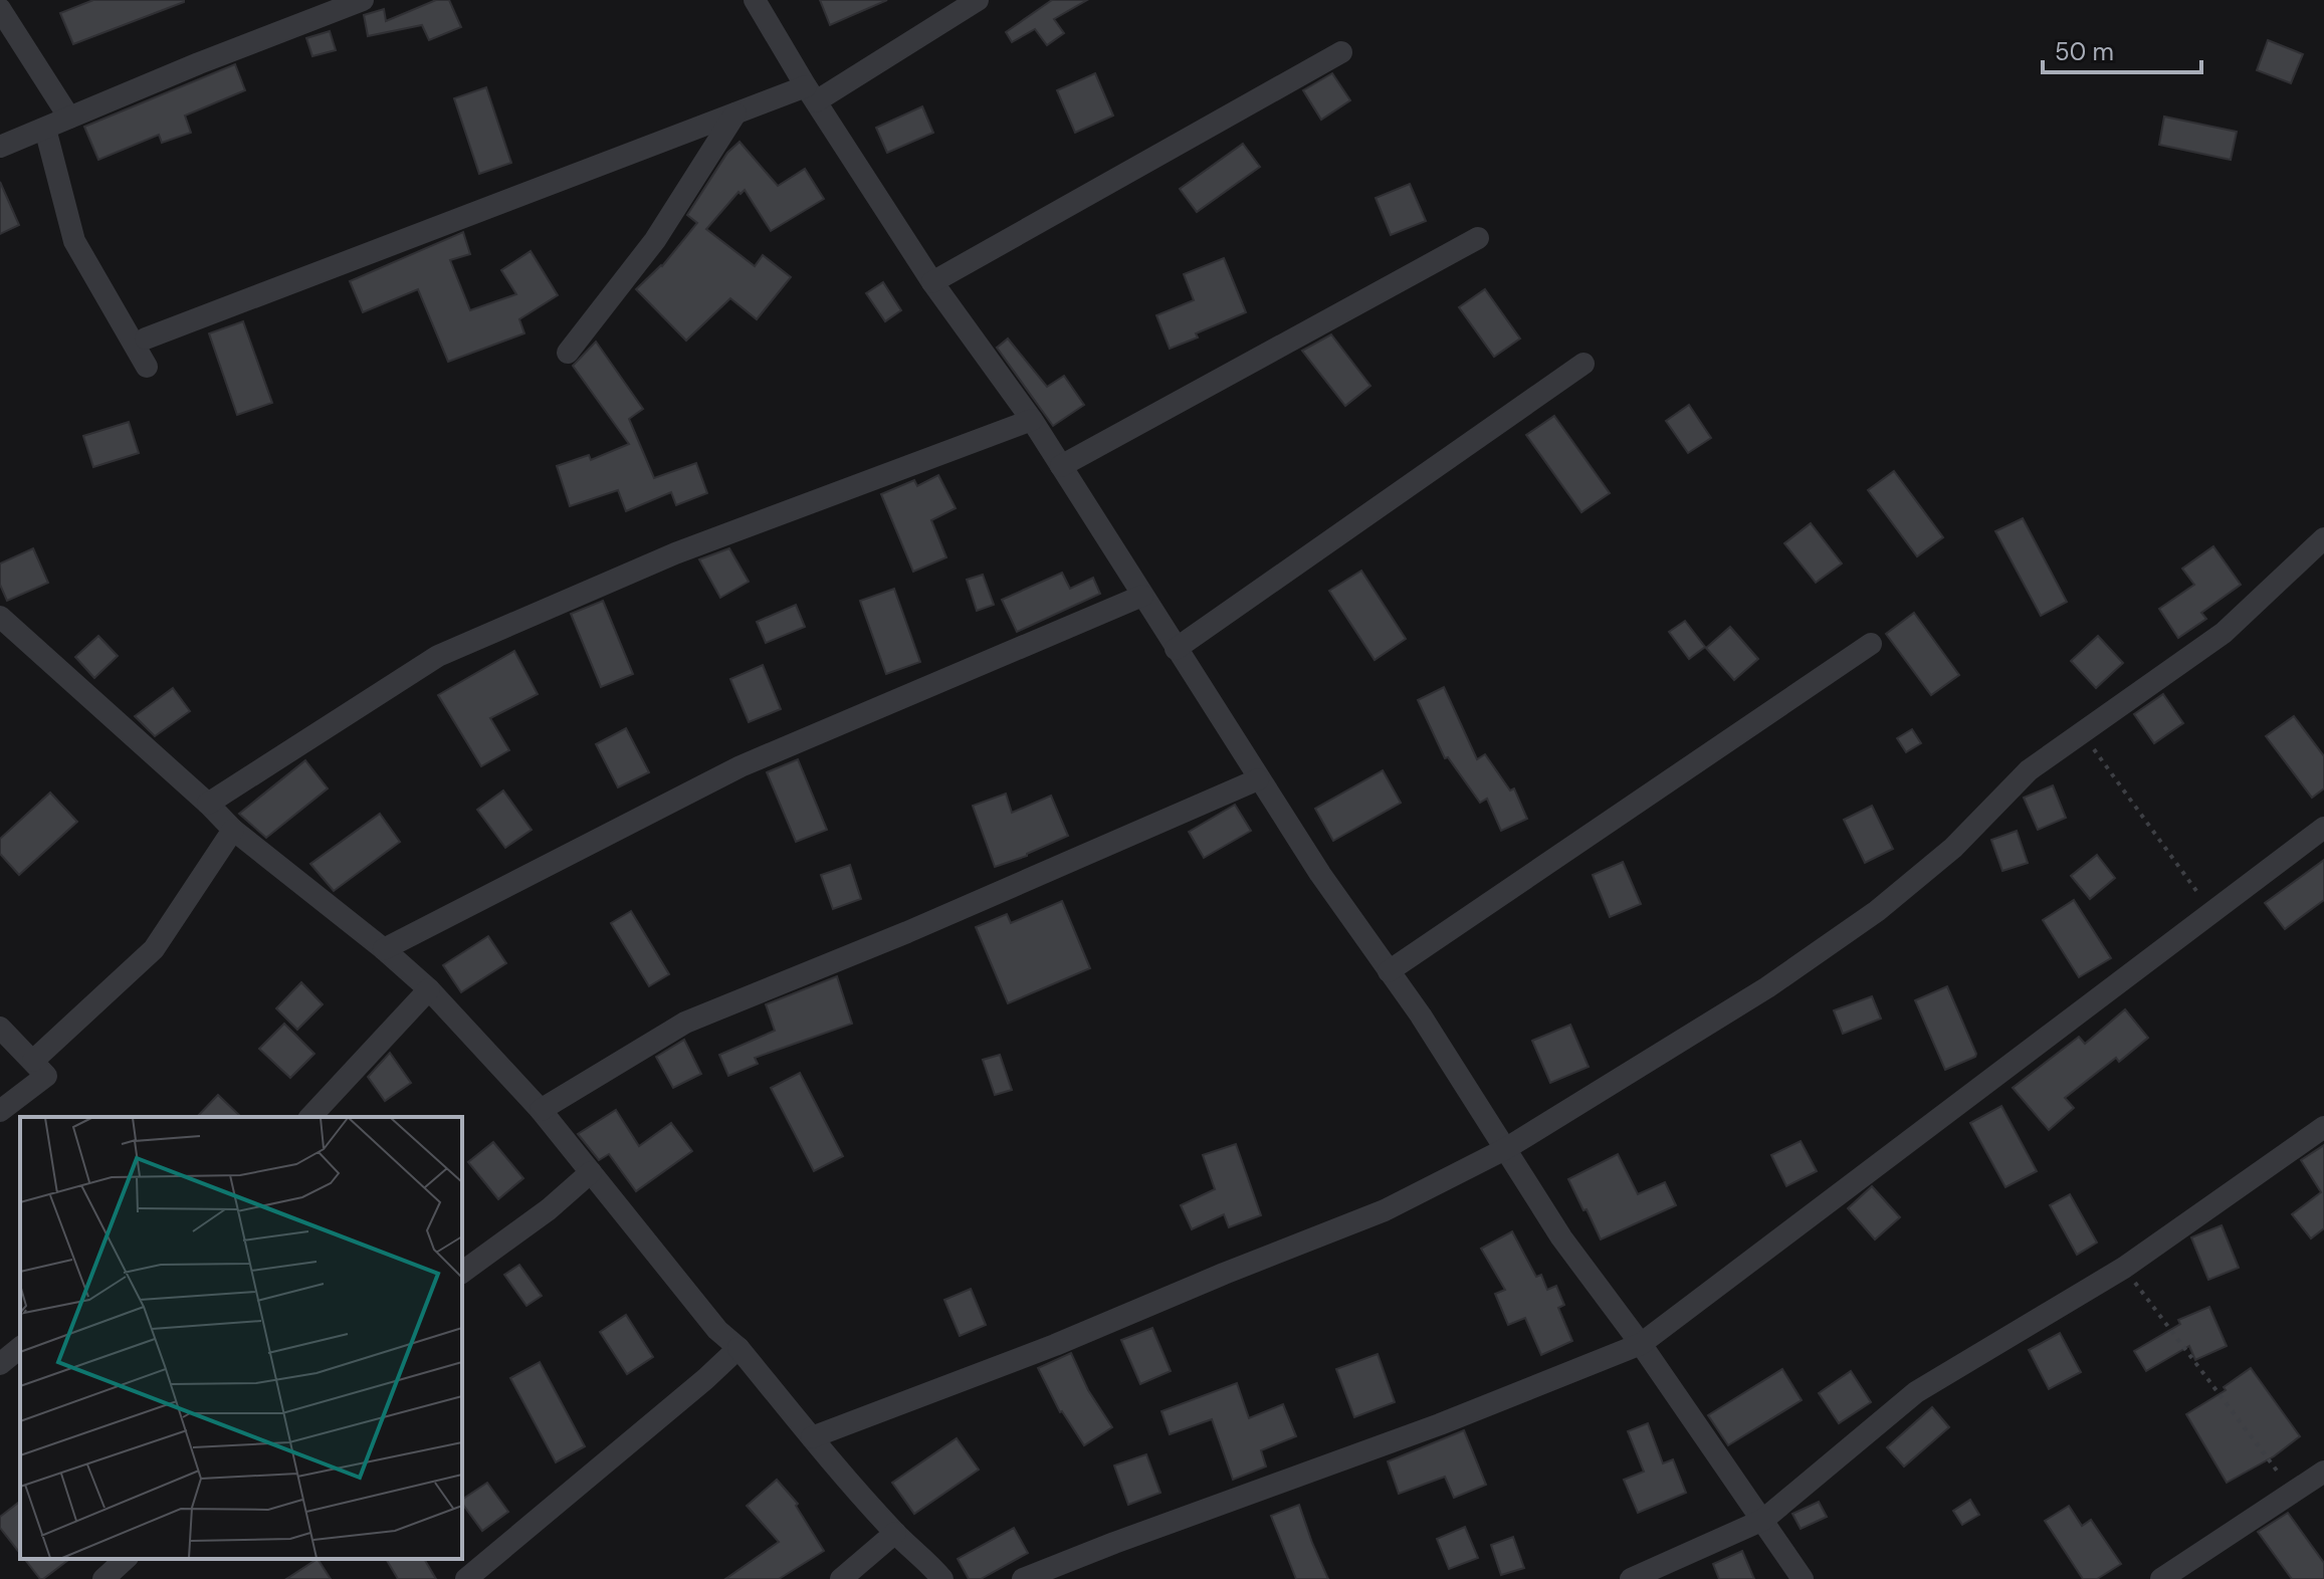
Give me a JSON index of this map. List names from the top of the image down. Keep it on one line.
{"scale_bar":"50 m"}
